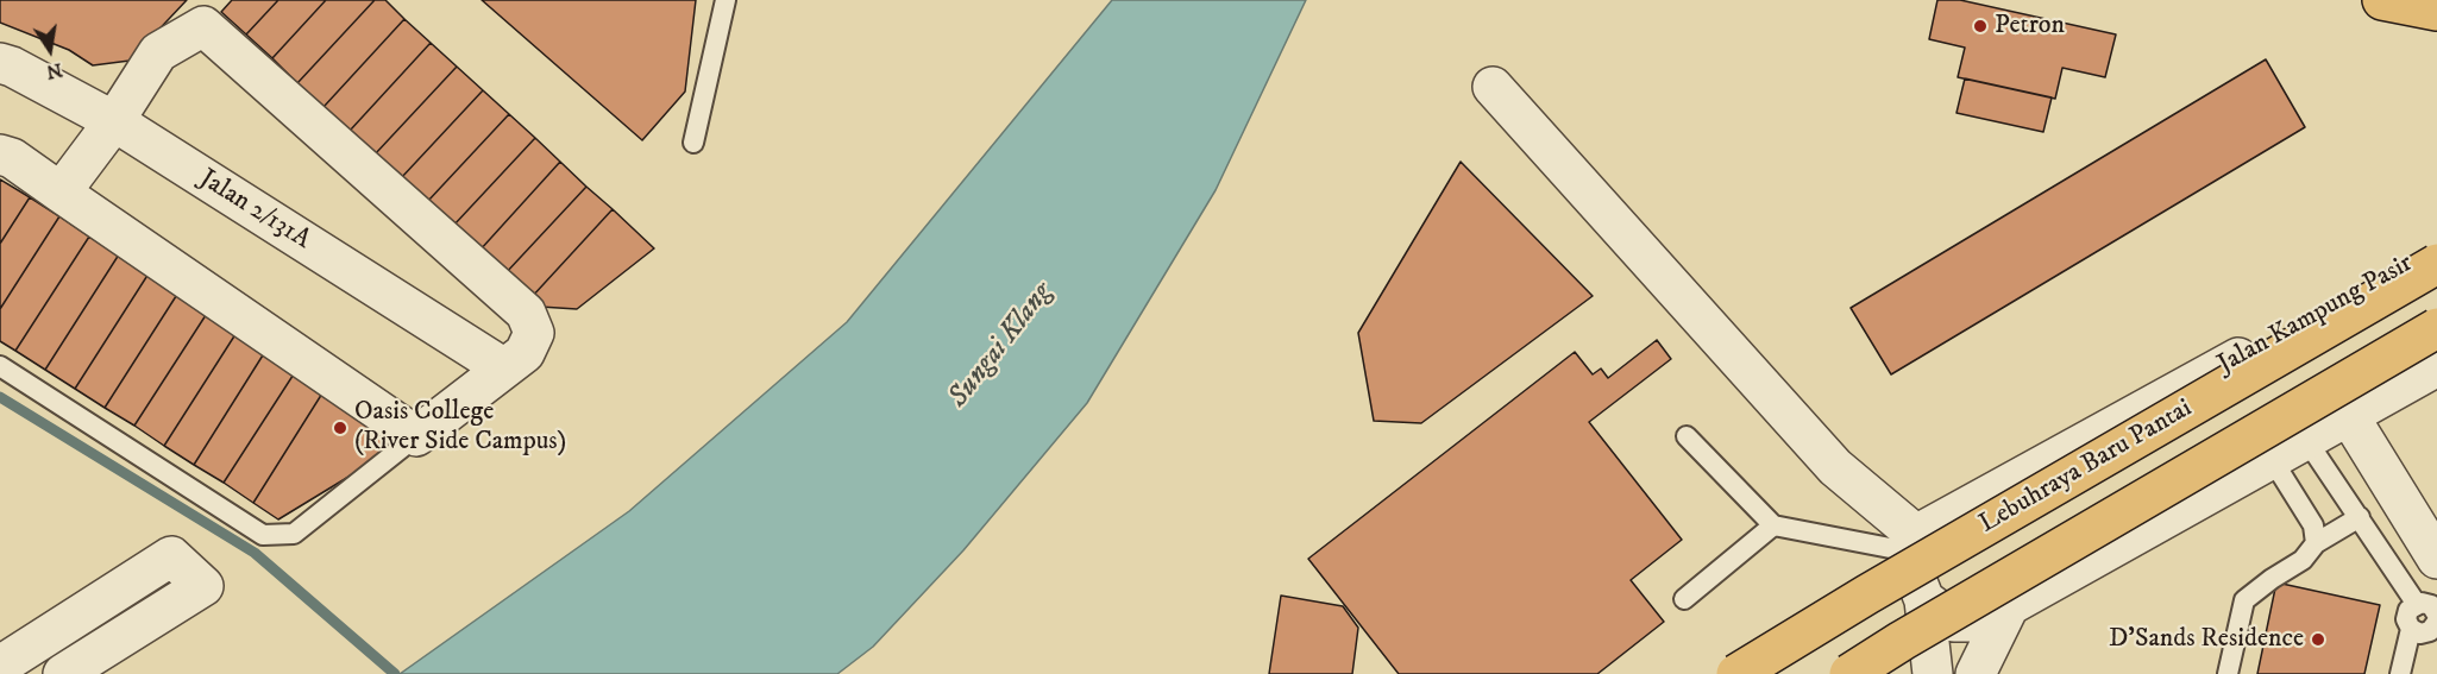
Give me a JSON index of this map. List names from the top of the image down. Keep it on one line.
{"streets":{"main road":["Lebuhraya Baru Pantai"],"street":["Jalan 2/131A","Jalan Kampung Pasir"]},"water":["Sungai Klang"],"places":["Petron","Oasis College (River Side Campus)","D'Sands Residence"],"north":"bottom"}
